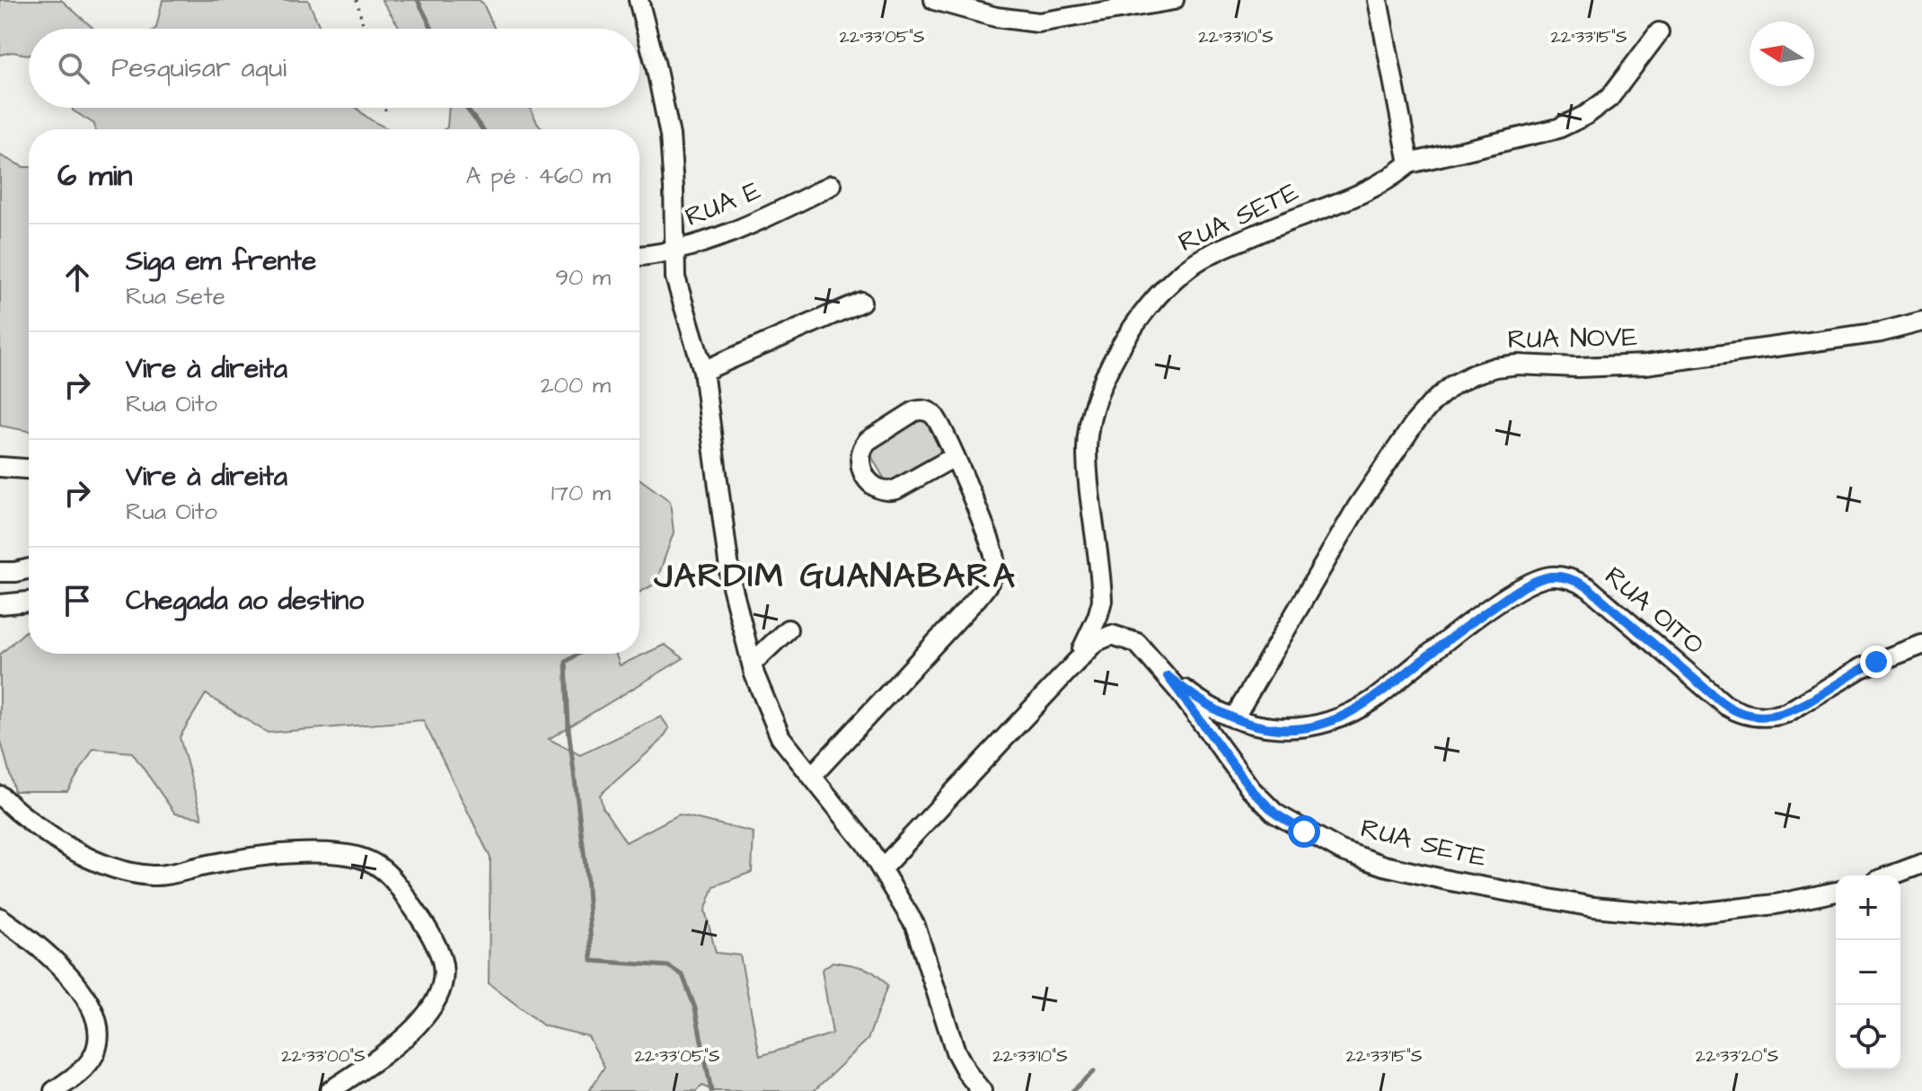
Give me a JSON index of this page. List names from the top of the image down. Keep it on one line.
{"streets":{"street":["RUA E","RUA SETE","RUA NOVE","RUA OITO"]},"crossings":[["RUA SETE","RUA OITO"],["RUA NOVE","RUA OITO"]],"districts":["JARDIM GUANABARA"],"north":"left","page":{"search":"Pesquisar aqui","heading":["6 min","A pé · 460 m"],"list":[["Siga em frente","Rua Sete","90 m"],["Vire à direita","Rua Oito","200 m"],["Vire à direita","Rua Oito","170 m"],"Chegada ao destino"],"map_buttons":["+","−"]},"coordinates":["22°33'05\"S","22°33'10\"S","22°33'15\"S","22°33'00\"S","22°33'20\"S"]}
